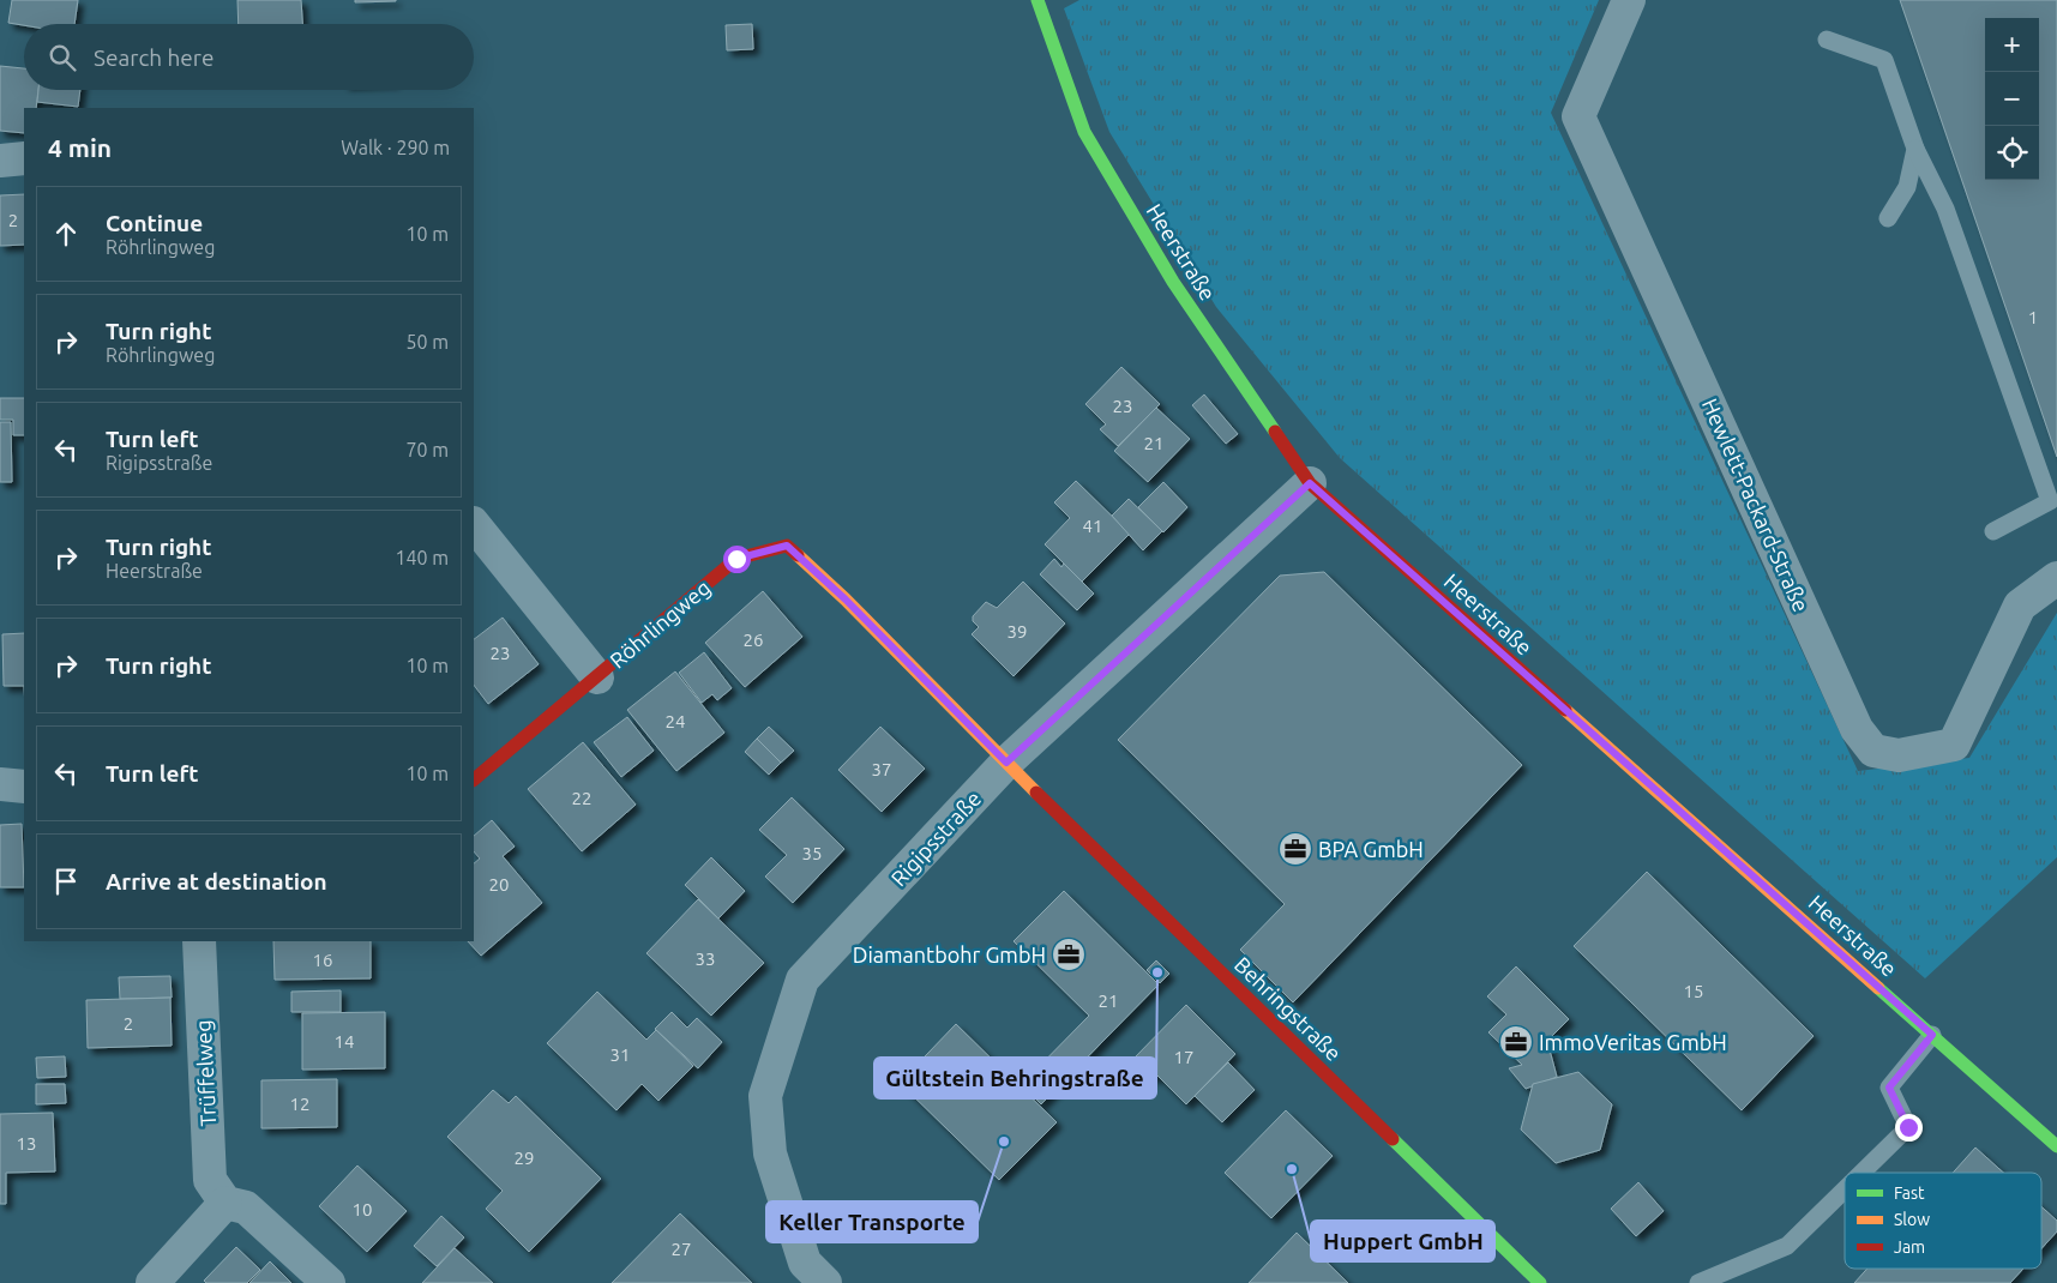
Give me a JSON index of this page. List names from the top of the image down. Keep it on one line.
{"streets":{"street":["Heerstraße","Hewlett-Packard-Straße","Röhrlingweg","Rigipsstraße","Behringstraße","Trüffelweg"]},"crossings":[["Heerstraße","Rigipsstraße"],["Röhrlingweg","Rigipsstraße"],["Röhrlingweg","Behringstraße"],["Rigipsstraße","Behringstraße"]],"places":{"office":["BPA GmbH","Diamantbohr GmbH","ImmoVeritas GmbH"],"other":["Gültstein Behringstraße","Keller Transporte","Huppert GmbH"]},"house_numbers":["2","1","23","21","41","39","26","23","24","37","22","35","20","33","16","15","21","2","14","31","17","12","13","29","10","27"],"legend":["Fast","Slow","Jam"],"page":{"map_buttons":["+","−"],"search":"Search here","heading":["4 min","Walk · 290 m"],"list":[["Continue","Röhrlingweg","10 m"],["Turn right","Röhrlingweg","50 m"],["Turn left","Rigipsstraße","70 m"],["Turn right","Heerstraße","140 m"],["Turn right","10 m"],["Turn left","10 m"],"Arrive at destination"]}}
